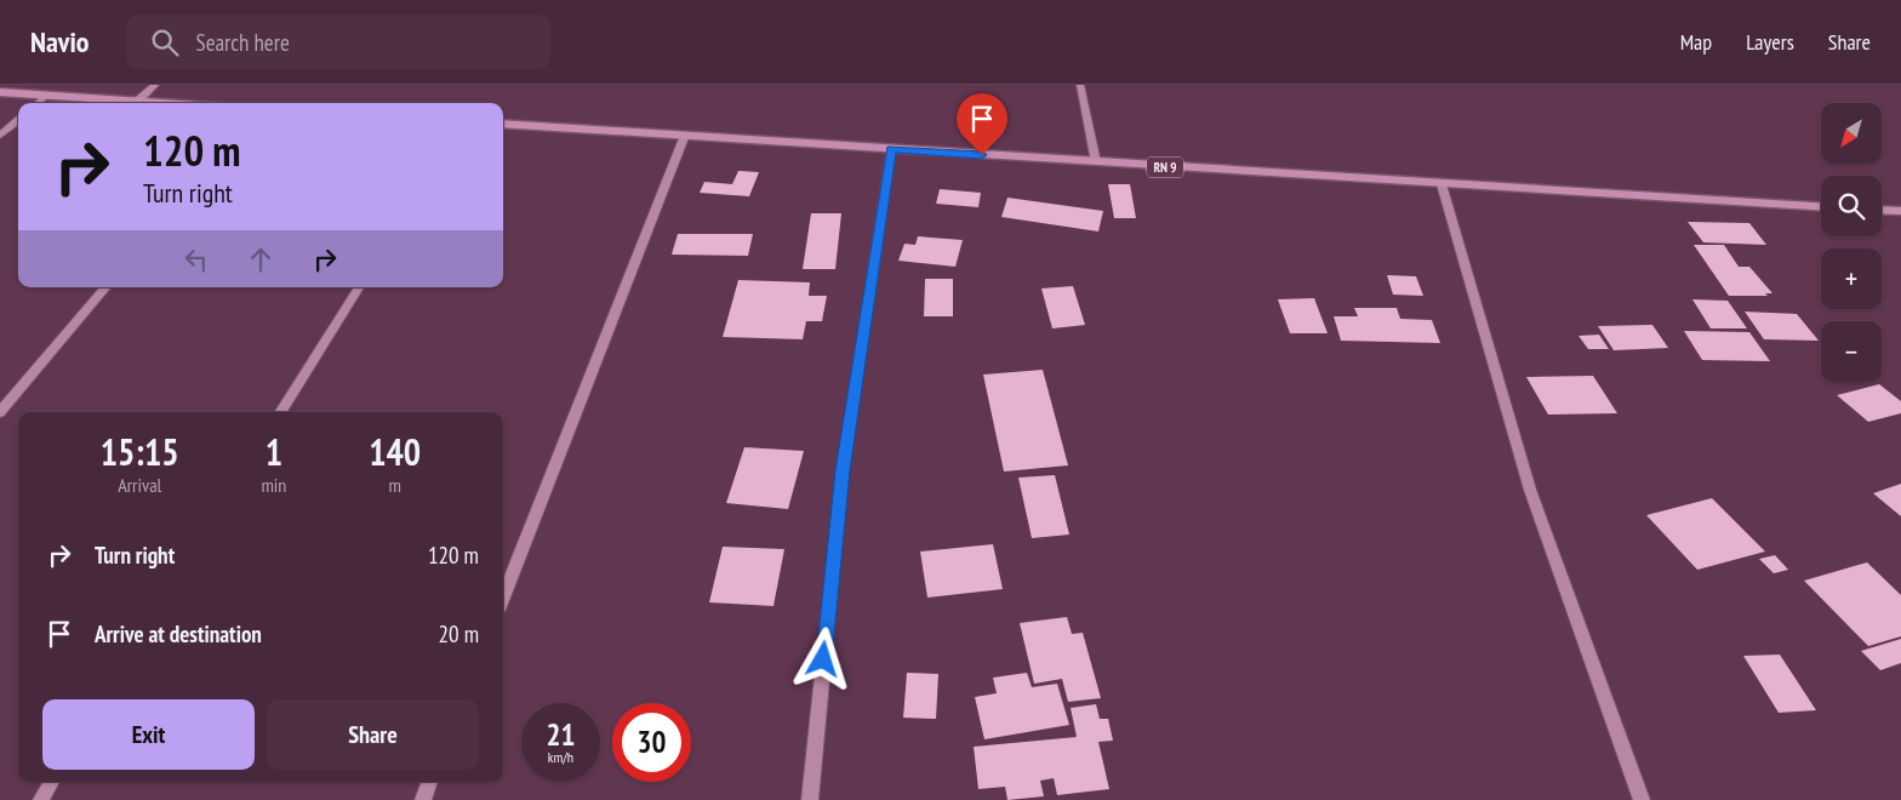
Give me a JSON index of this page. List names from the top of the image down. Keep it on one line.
{"streets":{"main road":["RN 9"]},"north":"bottom left","page":{"header":"Navio","search":"Search here","nav":["Map","Layers","Share"],"map_buttons":["+","−"],"turn":["120 m","Turn right"],"eta":["15:15","Arrival","1","min","140","m"],"list":[{"name":"Turn right","value":"120 m"},{"name":"Arrive at destination","value":"20 m"}],"buttons":["Exit","Share"],"speed":"21 km/h","limit":"30"}}
